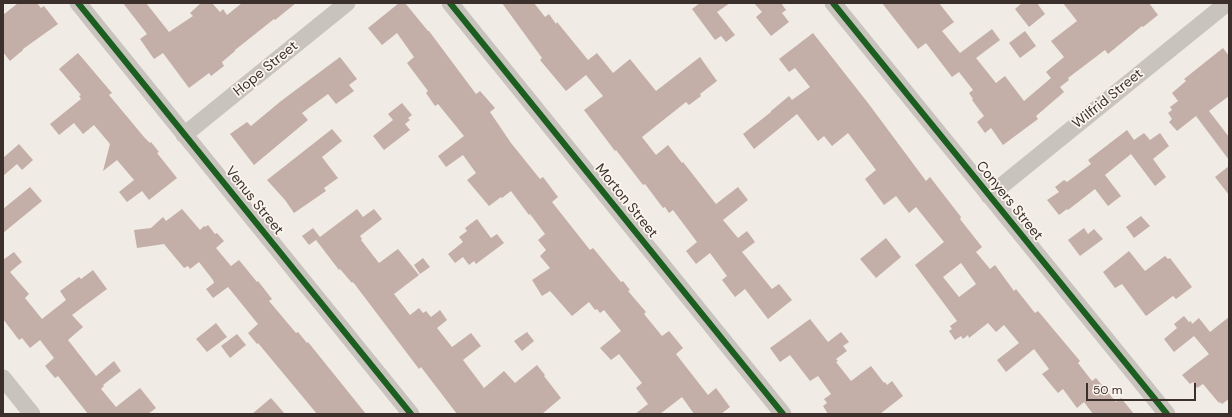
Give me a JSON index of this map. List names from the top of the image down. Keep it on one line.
{"streets":{"street":["Hope Street","Wilfrid Street","Venus Street","Morton Street","Conyers Street"]},"crossings":[["Hope Street","Venus Street"],["Wilfrid Street","Conyers Street"]],"scale_bar":"50 m"}
